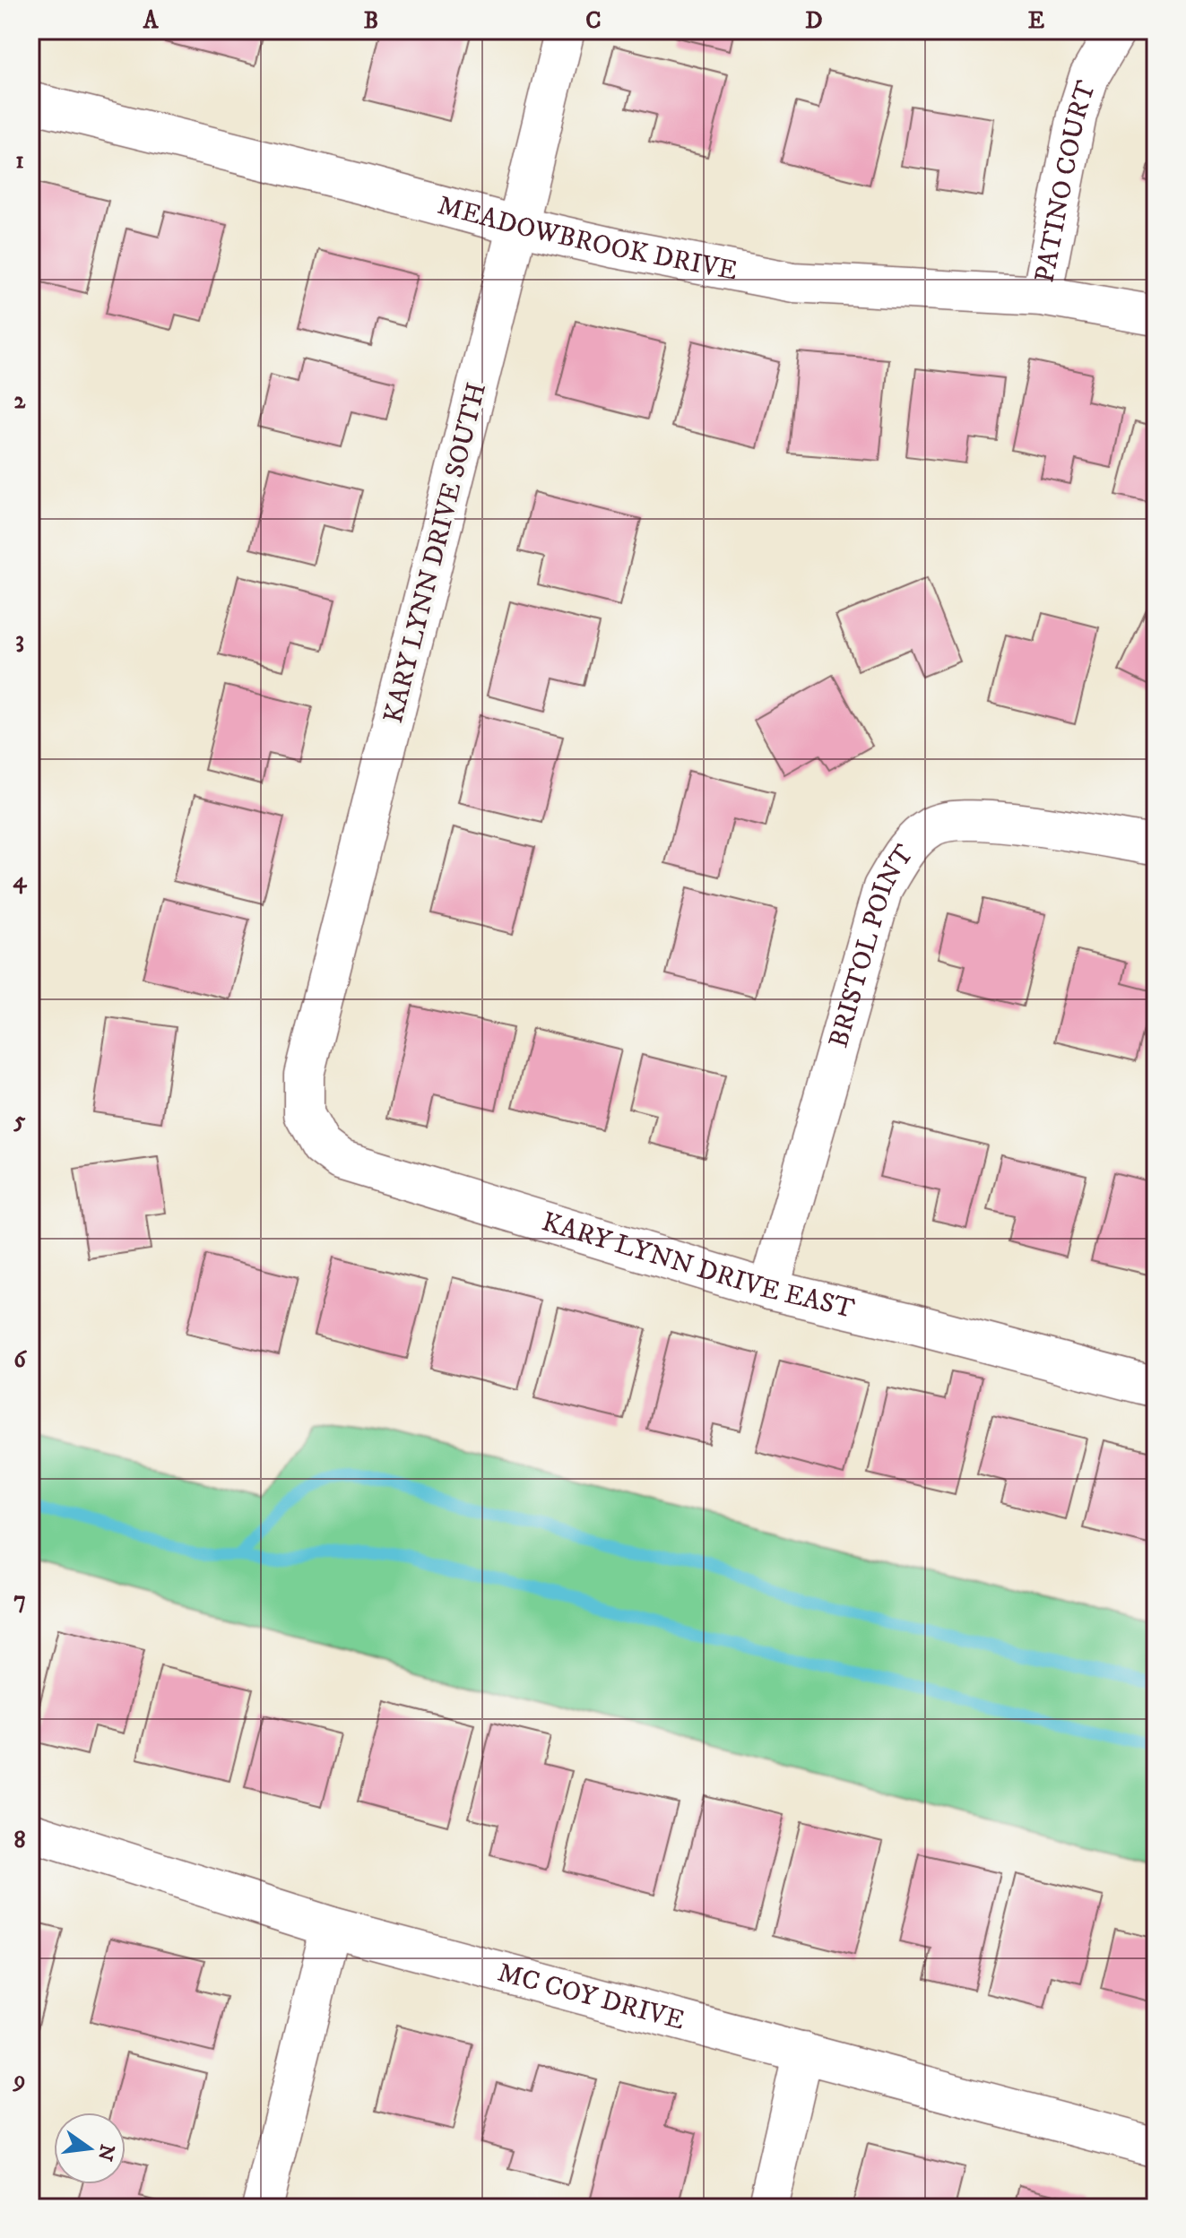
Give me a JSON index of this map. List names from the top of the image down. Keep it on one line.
{"streets":{"street":["PATINO COURT","MEADOWBROOK DRIVE","KARY LYNN DRIVE SOUTH","BRISTOL POINT","KARY LYNN DRIVE EAST","MC COY DRIVE"]},"crossings":[["PATINO COURT","MEADOWBROOK DRIVE"],["MEADOWBROOK DRIVE","KARY LYNN DRIVE SOUTH"],["KARY LYNN DRIVE SOUTH","KARY LYNN DRIVE EAST"],["BRISTOL POINT","KARY LYNN DRIVE EAST"]],"north":"right","grid":{"columns":["A","B","C","D","E"],"rows":["1","2","3","4","5","6","7","8","9"]}}
